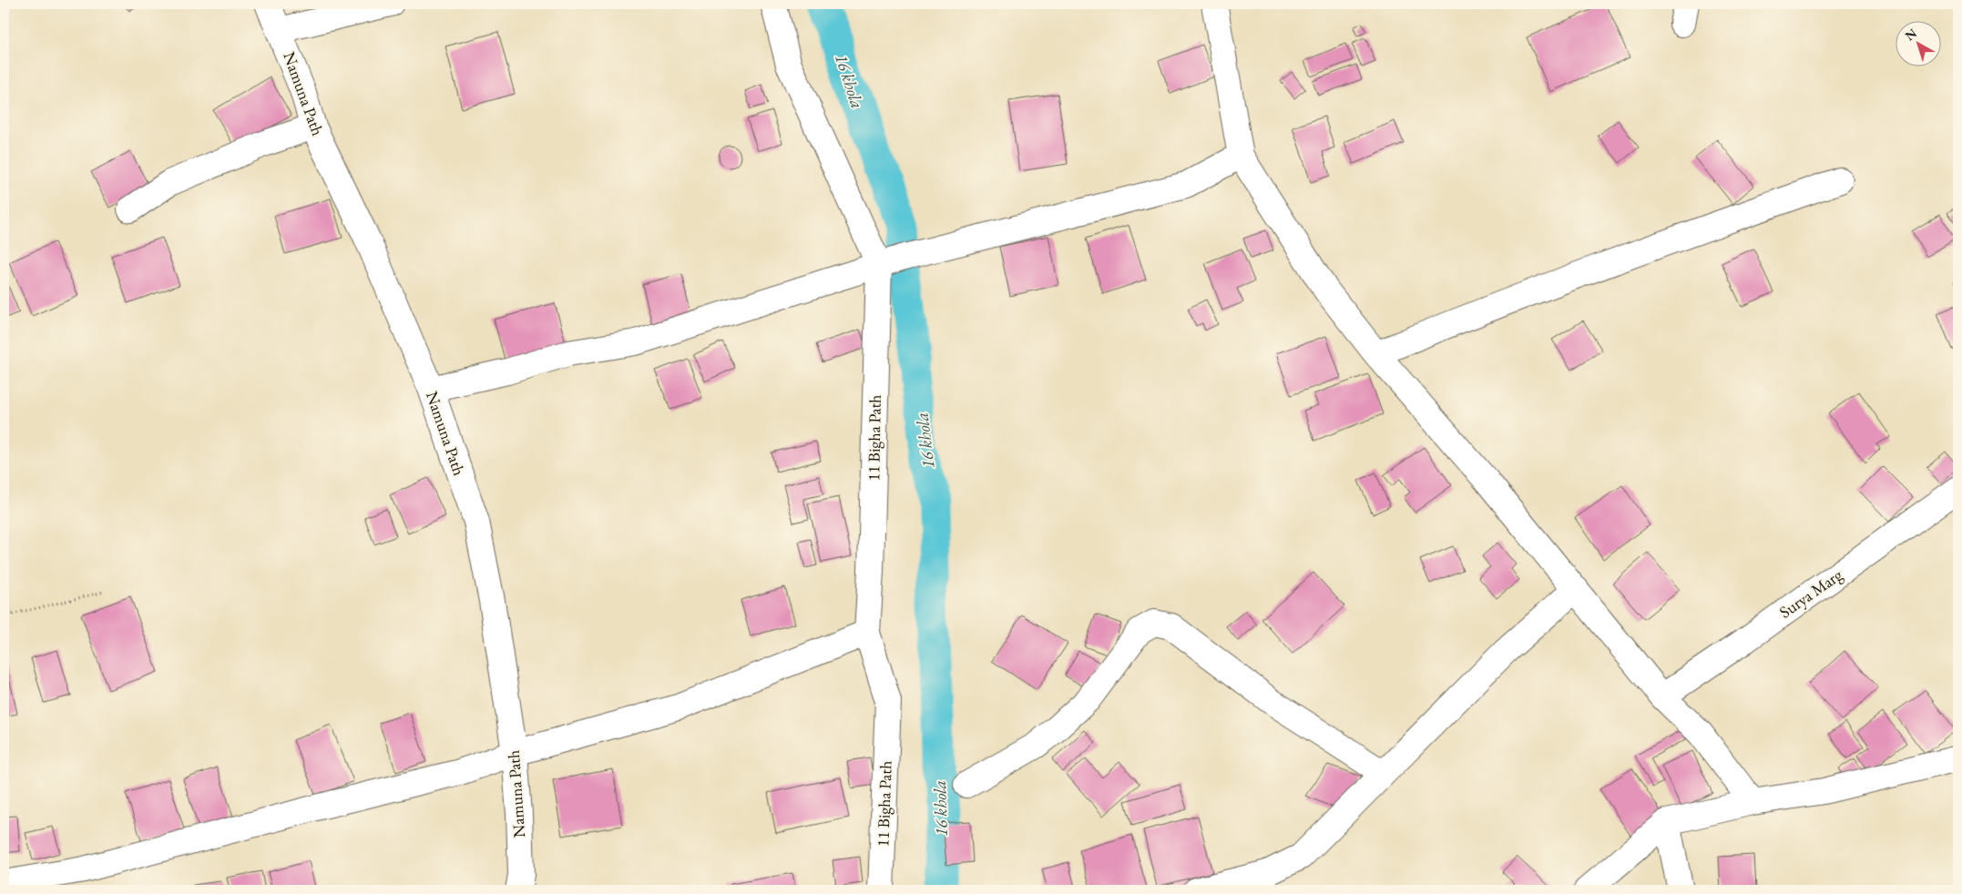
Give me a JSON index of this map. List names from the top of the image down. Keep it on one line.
{"streets":{"street":["Namuna Path","11 Bigha Path","Surya Marg"]},"water":["16 khola"],"north":"top left"}
